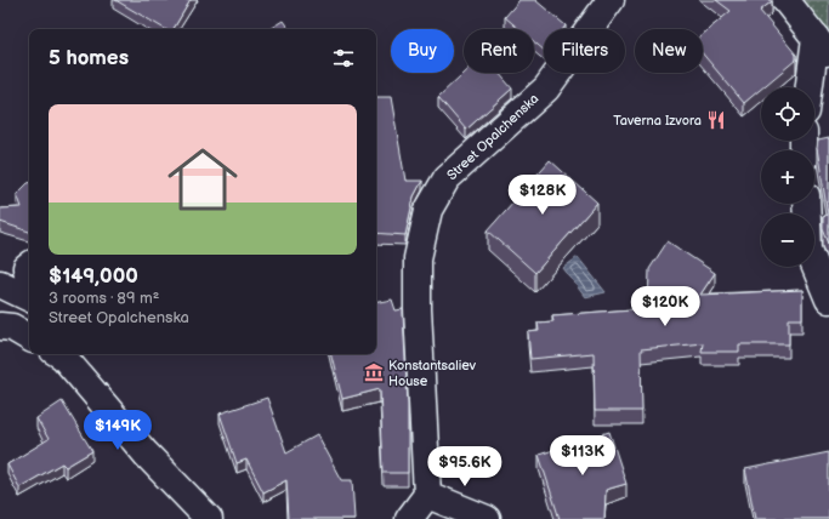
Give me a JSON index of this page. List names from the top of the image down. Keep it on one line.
{"streets":{"street":["Street Opalchenska"]},"places":{"restaurant":["Taverna Izvora"],"museum":["Konstantsaliev House"]},"page":{"chip":["Buy","Rent","Filters","New"],"heading":"5 homes","map_buttons":["+","−"],"list":[{"name":"$149,000","note":"3 rooms · 89 m² · Street Opalchenska"}],"price":["$128K","$120K","$149K","$113K","$95.6K"]}}
